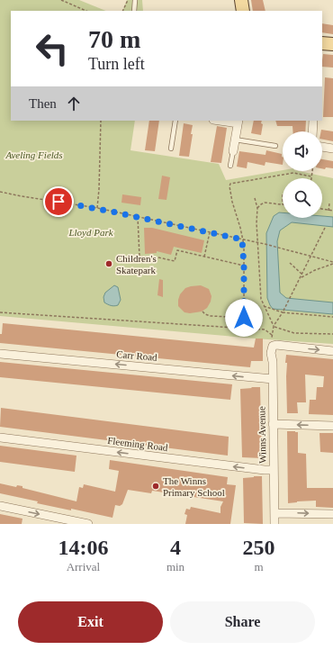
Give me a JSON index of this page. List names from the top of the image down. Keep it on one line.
{"streets":{"street":["Carr Road","Winns Avenue","Fleeming Road"]},"crossings":[["Carr Road","Winns Avenue"],["Winns Avenue","Fleeming Road"]],"one_way":["Carr Road","Fleeming Road"],"parks":["Aveling Fields","Lloyd Park"],"places":["Children's Skatepark","The Winns Primary School"],"page":{"turn":["70 m","Turn left"],"then":"Then","eta":["14:06","Arrival","4","min","250","m"],"buttons":["Exit","Share"]}}
